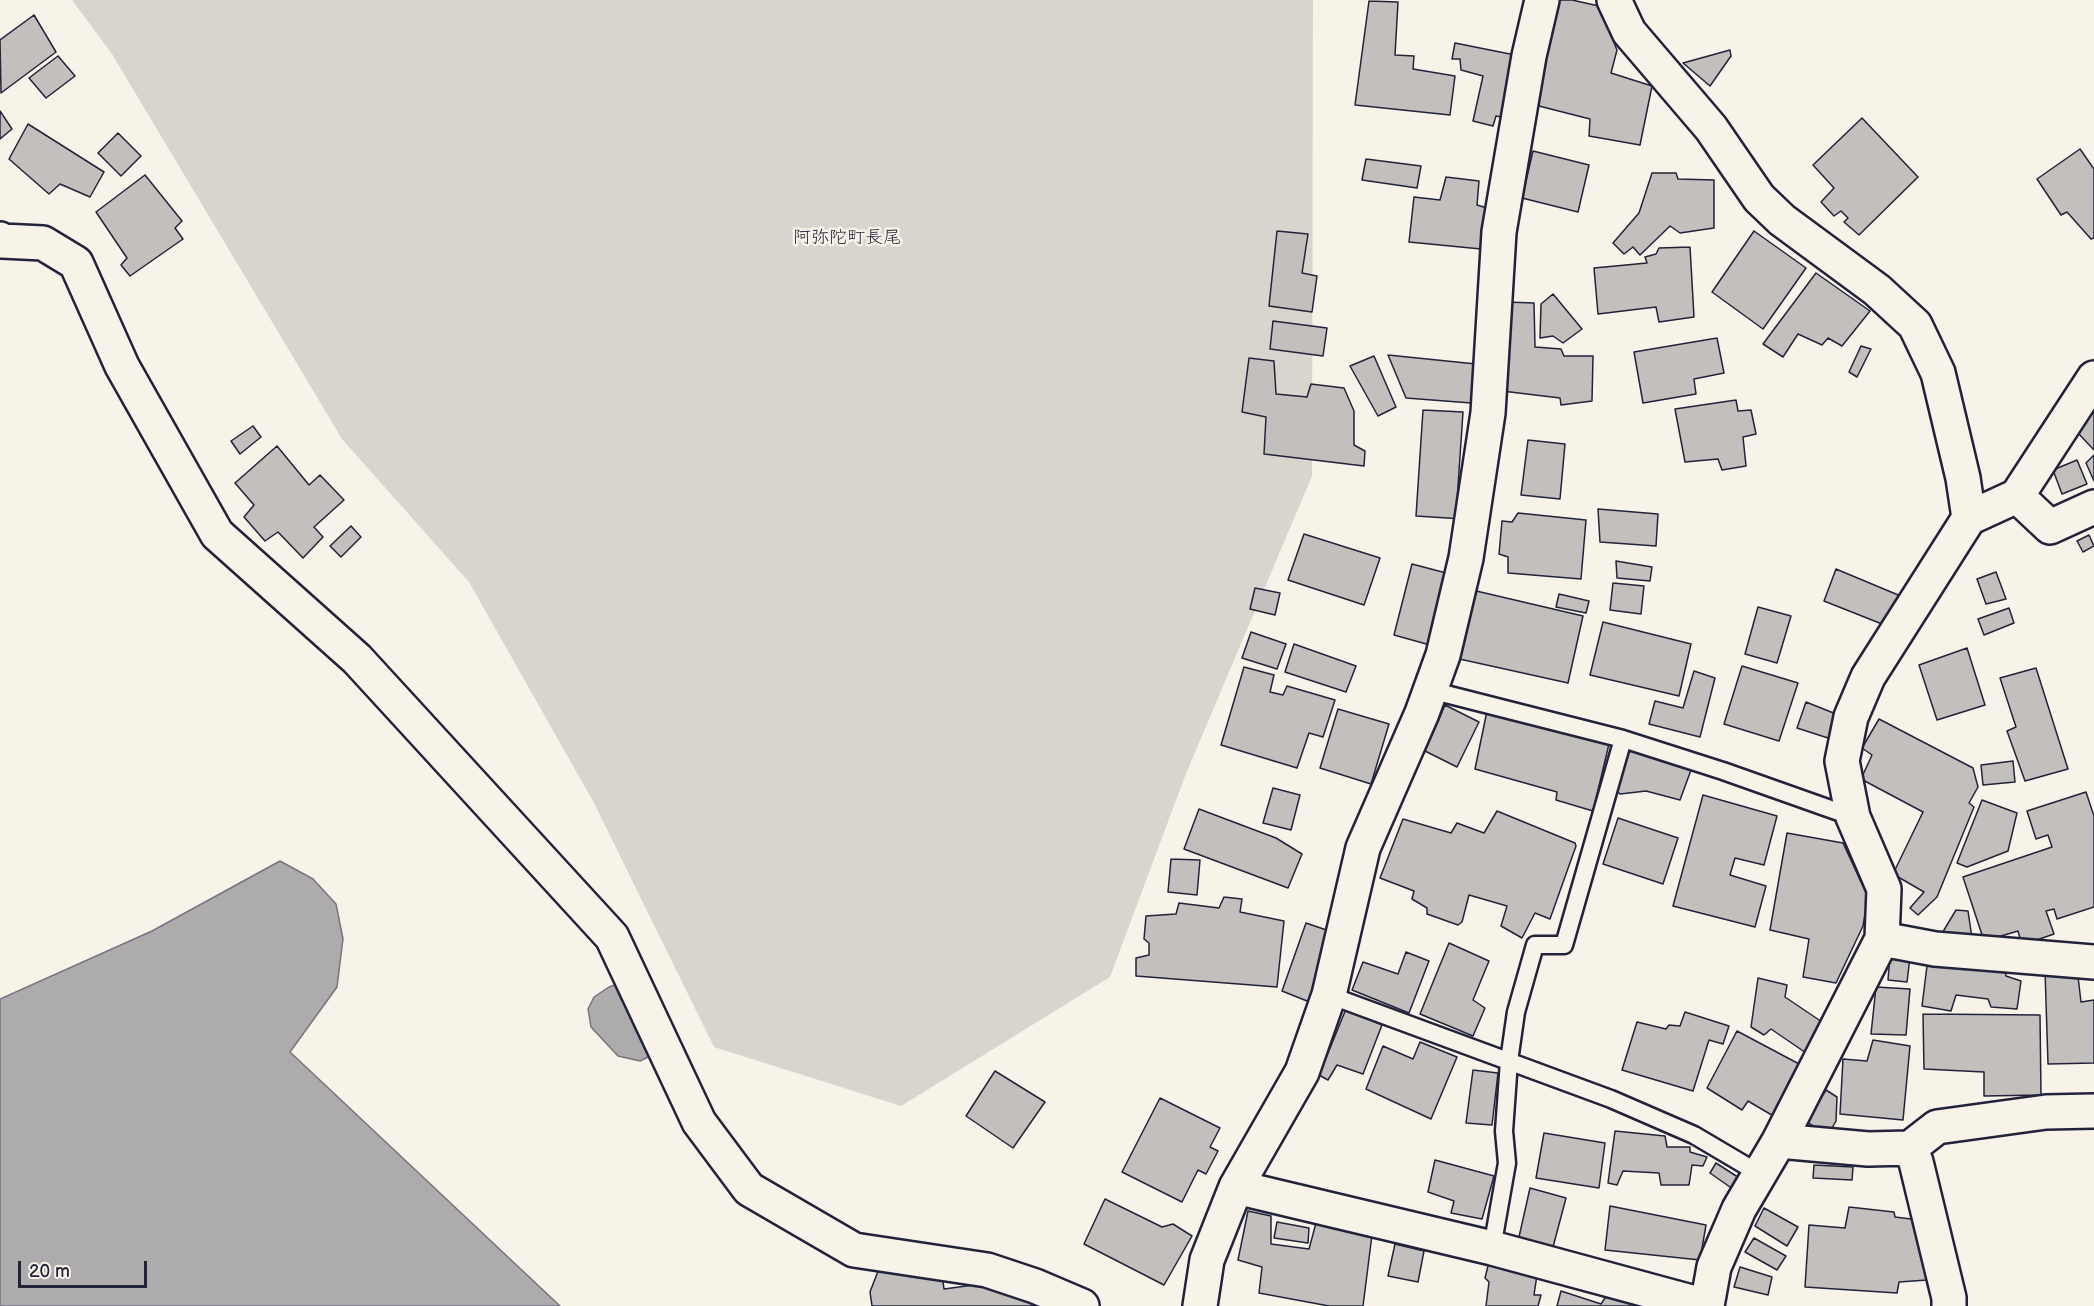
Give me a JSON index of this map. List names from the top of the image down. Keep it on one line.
{"districts":["阿弥陀町長尾"],"scale_bar":"20 m"}
